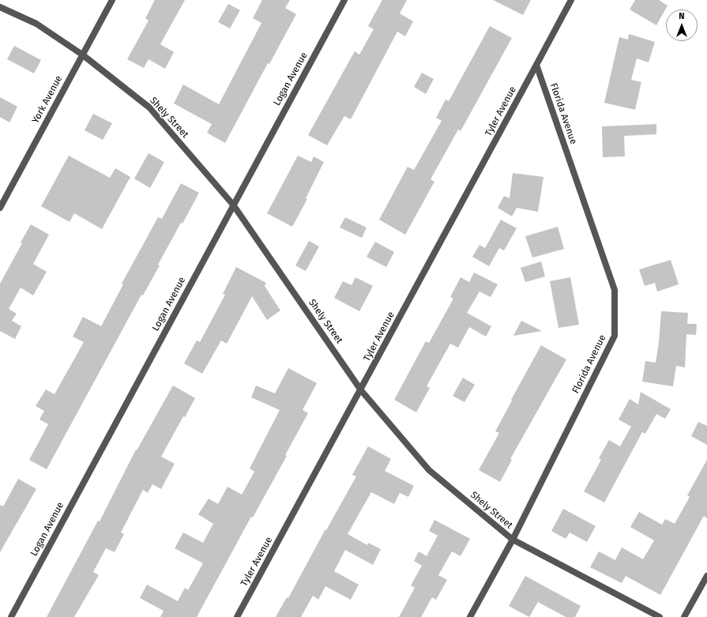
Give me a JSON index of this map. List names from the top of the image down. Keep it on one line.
{"streets":{"street":["Logan Avenue","York Avenue","Tyler Avenue","Florida Avenue","Shely Street"]},"crossings":[["Logan Avenue","Shely Street"],["York Avenue","Shely Street"],["Tyler Avenue","Florida Avenue"],["Tyler Avenue","Shely Street"],["Florida Avenue","Shely Street"]],"north":"top"}
